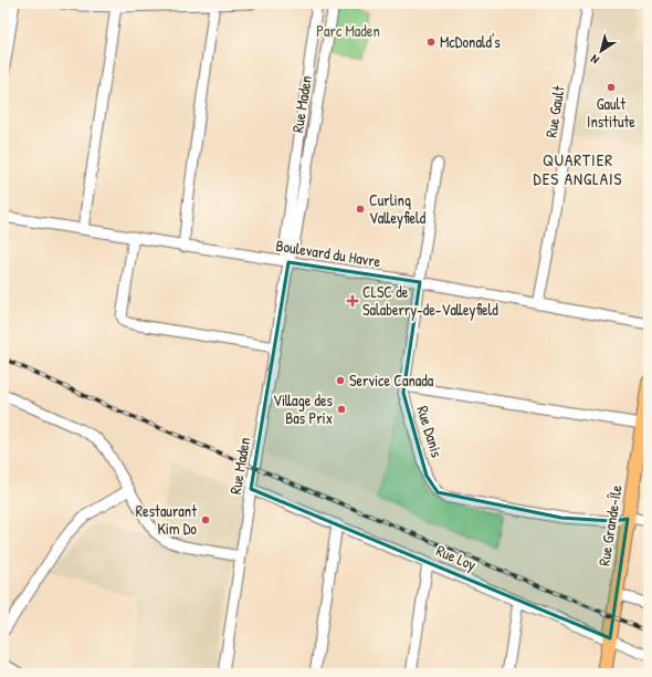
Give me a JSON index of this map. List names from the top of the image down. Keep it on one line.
{"streets":{"main road":["Rue Grande-Île"],"street":["Rue Maden","Rue Gault","Boulevard du Havre","Rue Danis","Rue Loy"]},"crossings":[["Rue Maden","Boulevard du Havre"],["Rue Maden","Rue Loy"],["Rue Gault","Boulevard du Havre"],["Boulevard du Havre","Rue Danis"],["Rue Danis","Rue Grande-Île"],["Rue Grande-Île","Rue Loy"]],"districts":["QUARTIER DES ANGLAIS"],"parks":["Parc Maden"],"places":{"other":["McDonald's","Gault Institute","Curling Valleyfield","Service Canada","Village des Bas Prix","Restaurant Kim Do"],"health":["CLSC de Salaberry-de-Valleyfield"]},"north":"bottom left"}
